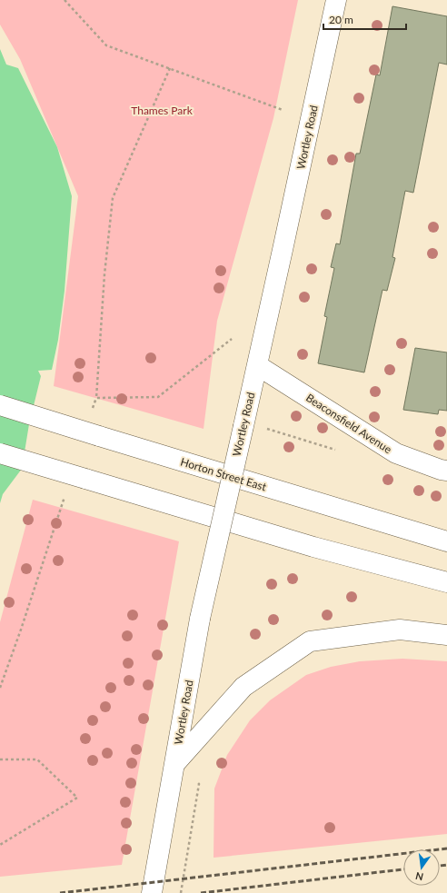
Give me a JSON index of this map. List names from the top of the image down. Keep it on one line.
{"streets":{"main road":["Wortley Road","Beaconsfield Avenue","Horton Street East"]},"crossings":[["Wortley Road","Beaconsfield Avenue"]],"parks":["Thames Park"],"scale_bar":"20 m","north":"bottom"}
